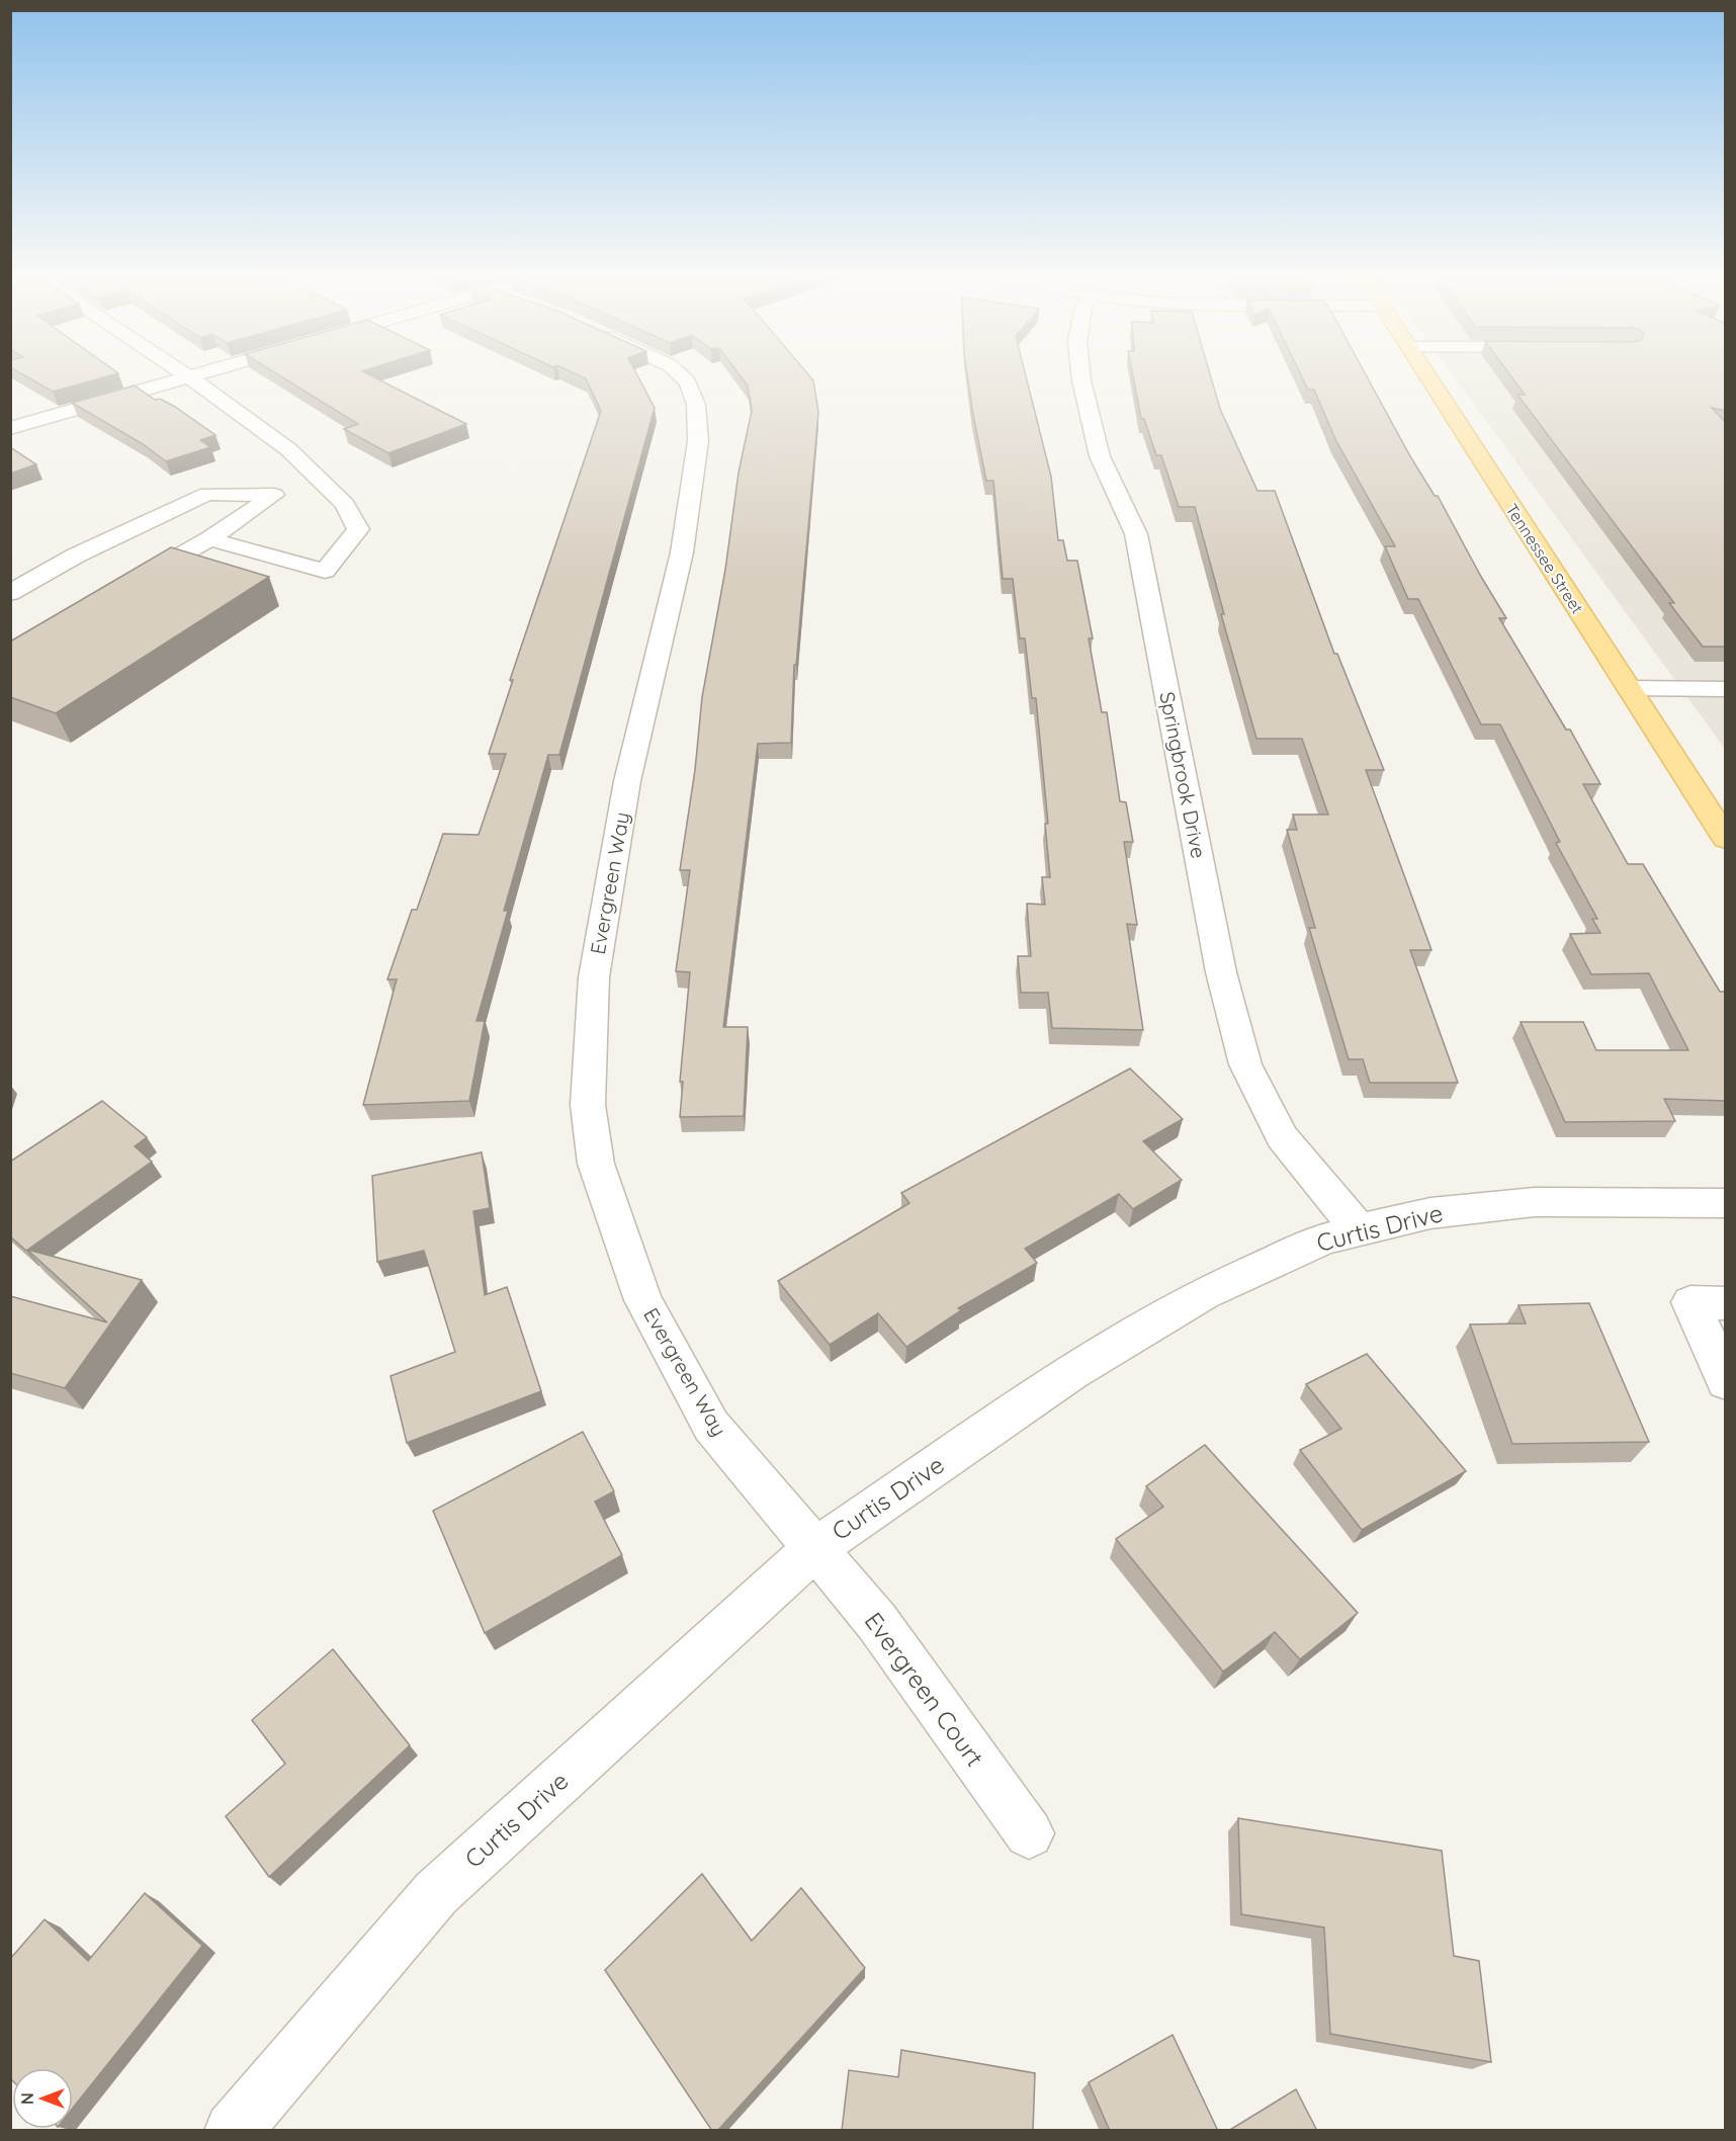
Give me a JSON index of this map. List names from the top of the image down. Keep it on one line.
{"streets":{"main road":["Tennessee Street"],"street":["Springbrook Drive","Evergreen Way","Curtis Drive","Evergreen Court"]},"crossings":[["Springbrook Drive","Curtis Drive"],["Evergreen Way","Curtis Drive"],["Evergreen Way","Evergreen Court"],["Curtis Drive","Evergreen Court"]],"north":"left"}
